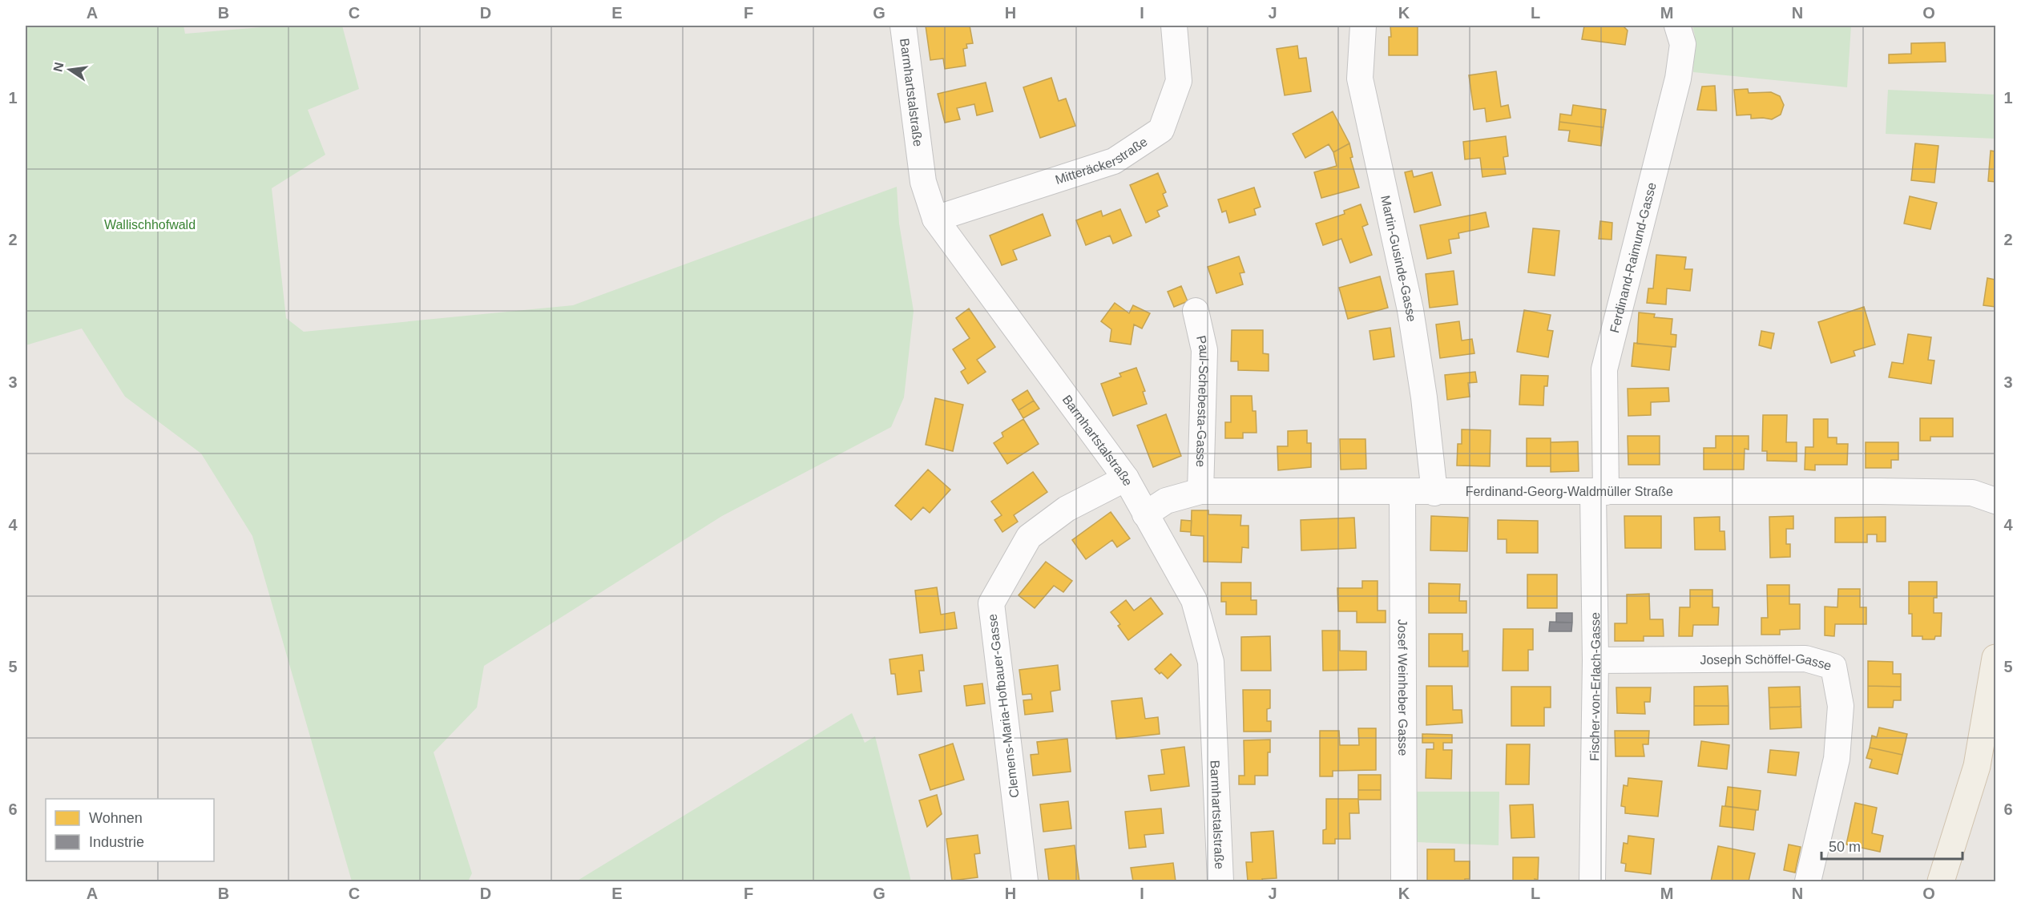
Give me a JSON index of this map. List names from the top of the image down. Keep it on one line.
{"streets":{"street":["Barmhartstalstraße","Mitteräckerstraße","Ferdinand-Raimund-Gasse","Martin-Gusinde-Gasse","Paul-Schebesta-Gasse","Ferdinand-Georg-Waldmüller Straße","Joseph Schöffel-Gasse","Josef Weinheber Gasse","Fischer-von-Erlach-Gasse","Clemens-Maria-Hofbauer-Gasse"]},"crossings":[["Barmhartstalstraße","Mitteräckerstraße"],["Barmhartstalstraße","Ferdinand-Georg-Waldmüller Straße"],["Barmhartstalstraße","Clemens-Maria-Hofbauer-Gasse"],["Ferdinand-Raimund-Gasse","Ferdinand-Georg-Waldmüller Straße"],["Ferdinand-Raimund-Gasse","Fischer-von-Erlach-Gasse"],["Martin-Gusinde-Gasse","Ferdinand-Georg-Waldmüller Straße"],["Paul-Schebesta-Gasse","Ferdinand-Georg-Waldmüller Straße"],["Ferdinand-Georg-Waldmüller Straße","Josef Weinheber Gasse"],["Ferdinand-Georg-Waldmüller Straße","Fischer-von-Erlach-Gasse"],["Joseph Schöffel-Gasse","Fischer-von-Erlach-Gasse"]],"parks":["Wallischhofwald"],"legend":["Wohnen","Industrie"],"scale_bar":"50 m","north":"left","grid":{"columns":["A","B","C","D","E","F","G","H","I","J","K","L","M","N","O"],"rows":["1","2","3","4","5","6"]}}
